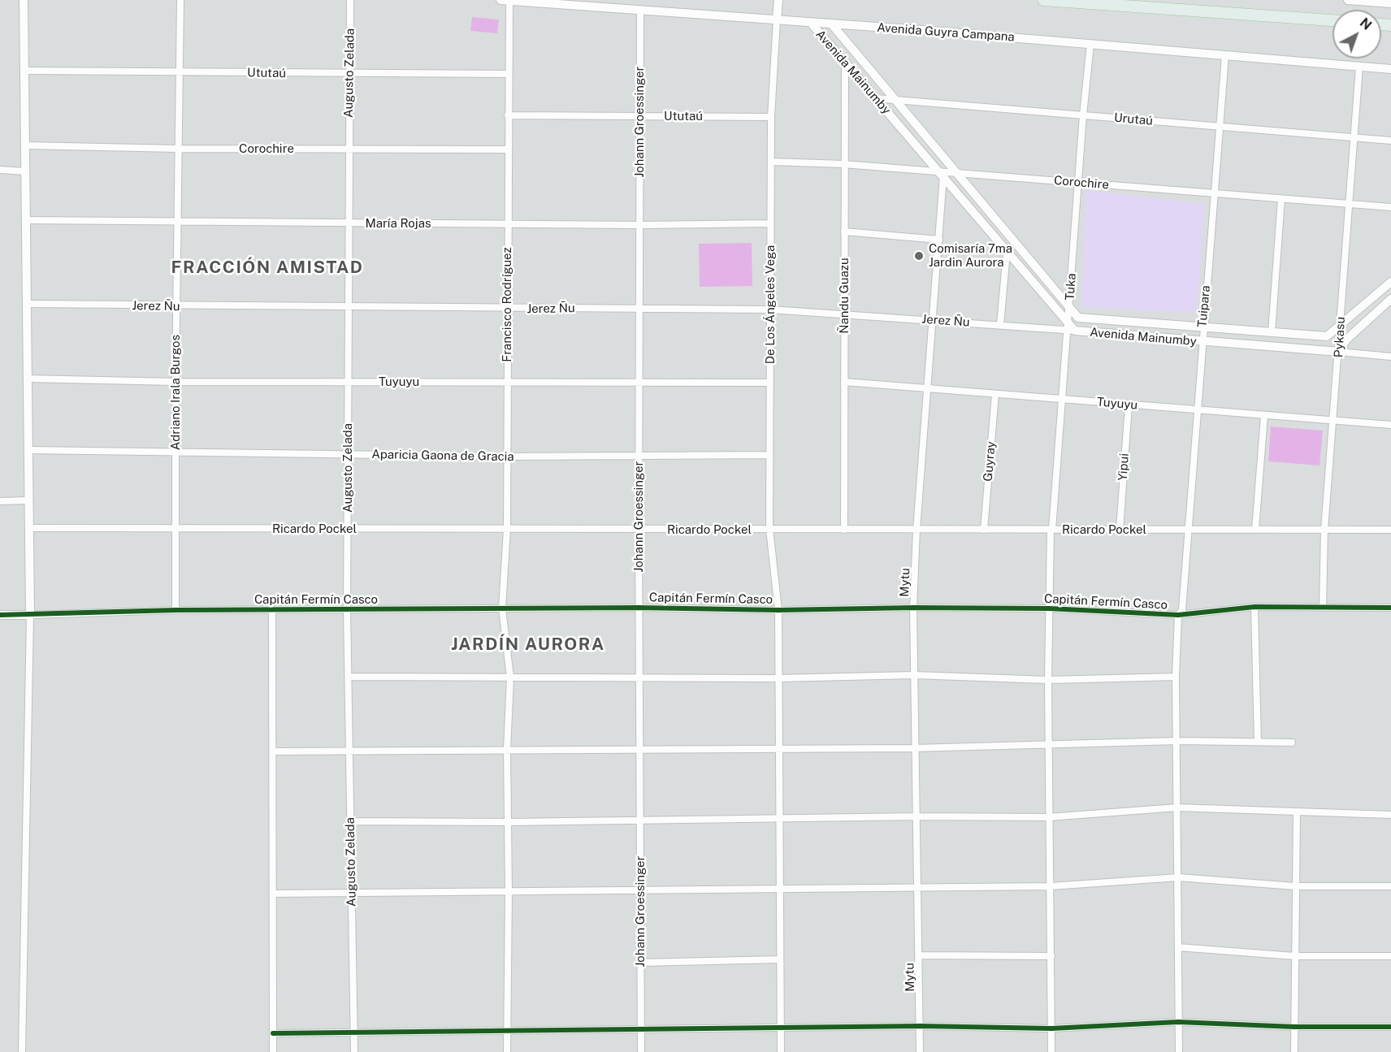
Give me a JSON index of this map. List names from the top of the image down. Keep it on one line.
{"streets":{"street":["Avenida Guyra Campana","Avenida Mainumby","Ututaú","Augusto Zelada","Urutaú","Johann Groessinger","Corochire","María Rojas","Tuka","Ñandu Guazu","Francisco Rodríguez","De Los Ángeles Vega","Jerez Ñu","Tuipara","Pykasu","Tuyuyu","Adriano Irala Burgos","Aparicia Gaona de Gracia","Guyray","Yipui","Ricardo Pockel","Mytu","Capitán Fermín Casco"]},"crossings":[["Avenida Guyra Campana","Avenida Mainumby"],["Avenida Guyra Campana","Johann Groessinger"],["Avenida Guyra Campana","Tuka"],["Avenida Guyra Campana","Francisco Rodríguez"],["Avenida Guyra Campana","De Los Ángeles Vega"],["Avenida Guyra Campana","Tuipara"],["Avenida Guyra Campana","Pykasu"],["Avenida Mainumby","Urutaú"],["Avenida Mainumby","Corochire"],["Avenida Mainumby","Tuka"],["Avenida Mainumby","Ñandu Guazu"],["Avenida Mainumby","Jerez Ñu"],["Avenida Mainumby","Tuipara"],["Avenida Mainumby","Pykasu"],["Avenida Mainumby","Mytu"],["Ututaú","Augusto Zelada"],["Ututaú","Johann Groessinger"],["Ututaú","Francisco Rodríguez"],["Ututaú","De Los Ángeles Vega"],["Ututaú","Adriano Irala Burgos"],["Augusto Zelada","Corochire"],["Augusto Zelada","María Rojas"],["Augusto Zelada","Jerez Ñu"],["Augusto Zelada","Tuyuyu"],["Augusto Zelada","Aparicia Gaona de Gracia"],["Augusto Zelada","Ricardo Pockel"],["Augusto Zelada","Capitán Fermín Casco"],["Urutaú","Tuka"],["Urutaú","Tuipara"],["Urutaú","Pykasu"],["Johann Groessinger","María Rojas"],["Johann Groessinger","Jerez Ñu"],["Johann Groessinger","Tuyuyu"],["Johann Groessinger","Aparicia Gaona de Gracia"],["Johann Groessinger","Ricardo Pockel"],["Johann Groessinger","Capitán Fermín Casco"],["Corochire","Tuka"],["Corochire","Ñandu Guazu"],["Corochire","Francisco Rodríguez"],["Corochire","De Los Ángeles Vega"],["Corochire","Tuipara"],["Corochire","Pykasu"],["Corochire","Adriano Irala Burgos"],["Corochire","Mytu"],["María Rojas","Francisco Rodríguez"],["María Rojas","De Los Ángeles Vega"],["María Rojas","Adriano Irala Burgos"],["Tuka","Jerez Ñu"],["Tuka","Tuyuyu"],["Tuka","Ricardo Pockel"],["Tuka","Capitán Fermín Casco"],["Ñandu Guazu","Jerez Ñu"],["Ñandu Guazu","Tuyuyu"],["Ñandu Guazu","Ricardo Pockel"],["Francisco Rodríguez","Jerez Ñu"],["Francisco Rodríguez","Tuyuyu"],["Francisco Rodríguez","Aparicia Gaona de Gracia"],["Francisco Rodríguez","Ricardo Pockel"],["Francisco Rodríguez","Capitán Fermín Casco"],["De Los Ángeles Vega","Jerez Ñu"],["De Los Ángeles Vega","Tuyuyu"],["De Los Ángeles Vega","Aparicia Gaona de Gracia"],["De Los Ángeles Vega","Ricardo Pockel"],["De Los Ángeles Vega","Capitán Fermín Casco"],["Jerez Ñu","Adriano Irala Burgos"],["Jerez Ñu","Mytu"],["Tuipara","Tuyuyu"],["Tuipara","Ricardo Pockel"],["Tuipara","Capitán Fermín Casco"],["Pykasu","Tuyuyu"],["Pykasu","Ricardo Pockel"],["Pykasu","Capitán Fermín Casco"],["Tuyuyu","Adriano Irala Burgos"],["Tuyuyu","Guyray"],["Tuyuyu","Yipui"],["Tuyuyu","Mytu"],["Adriano Irala Burgos","Aparicia Gaona de Gracia"],["Adriano Irala Burgos","Ricardo Pockel"],["Adriano Irala Burgos","Capitán Fermín Casco"],["Guyray","Ricardo Pockel"],["Yipui","Ricardo Pockel"],["Ricardo Pockel","Mytu"],["Mytu","Capitán Fermín Casco"]],"districts":["FRACCIÓN AMISTAD","JARDÍN AURORA"],"places":["Comisaría 7ma Jardin Aurora"],"north":"top right"}
